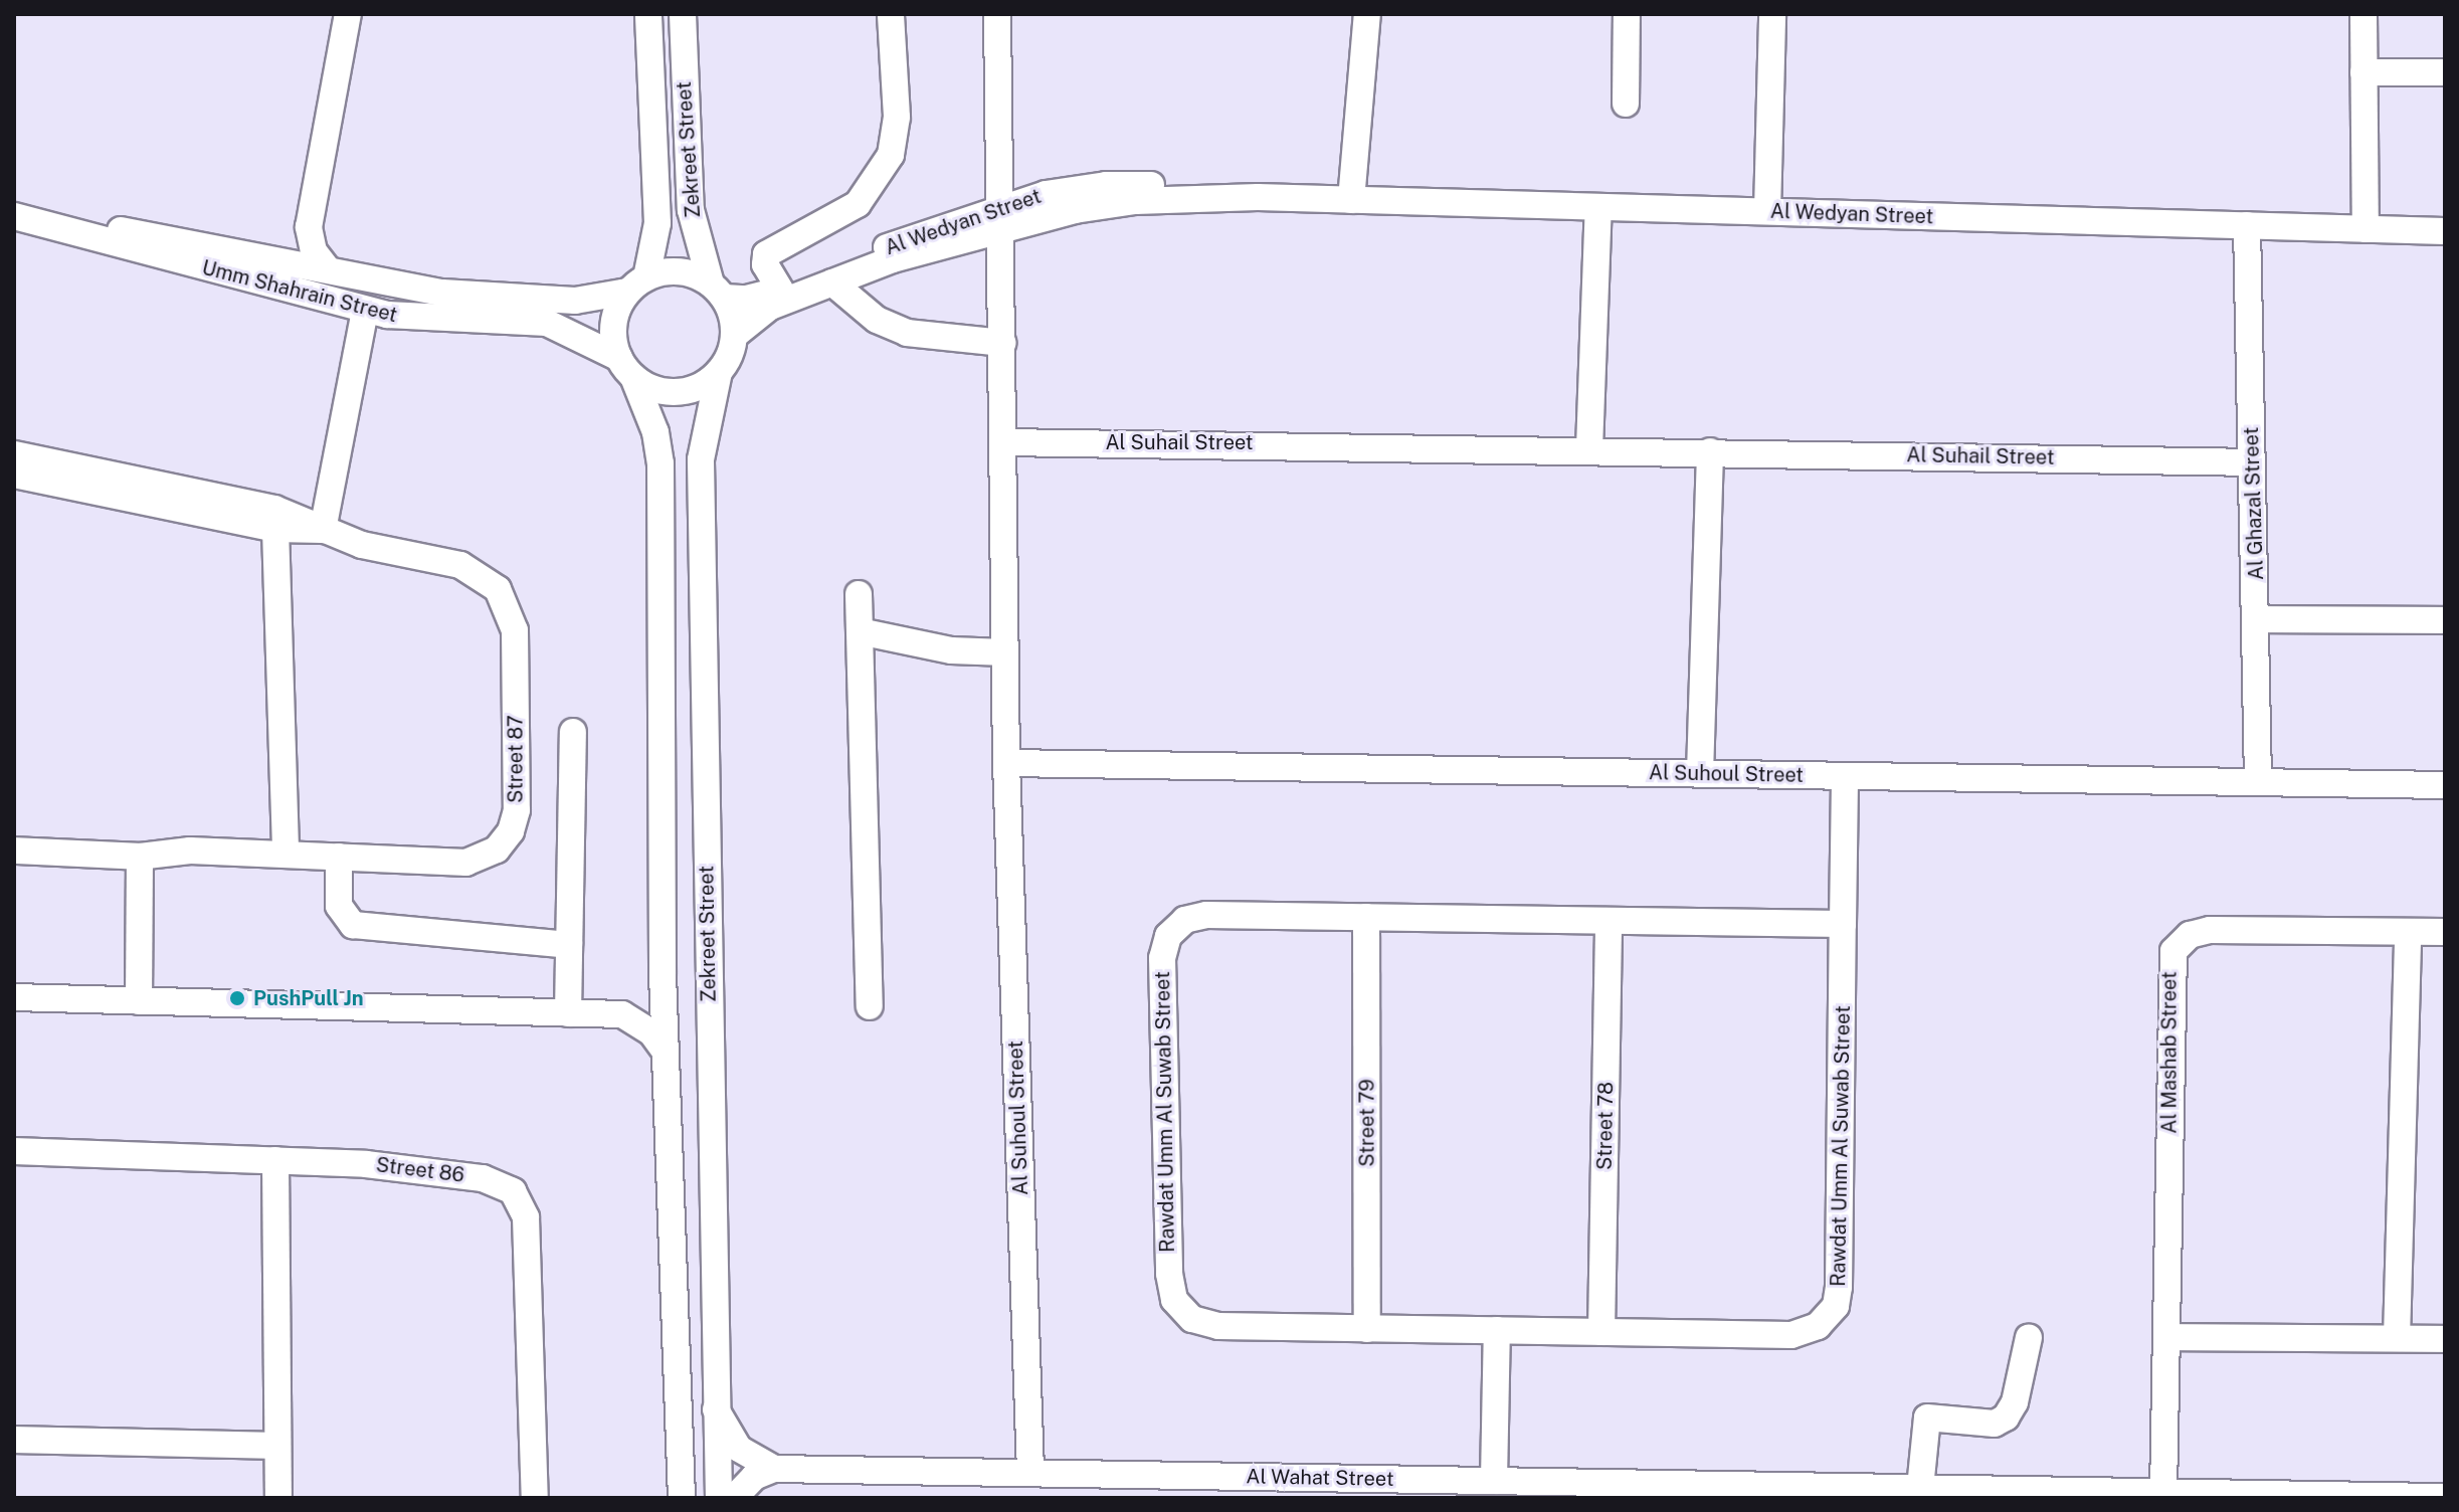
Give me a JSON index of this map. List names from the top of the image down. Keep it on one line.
{"streets":{"street":["Zekreet Street","Al Wedyan Street","Umm Shahrain Street","Al Suhail Street","Al Ghazal Street","Street 87","Al Suhoul Street","Al Mashab Street","Rawdat Umm Al Suwab Street","Street 79","Street 78","Street 86","Al Wahat Street"]},"crossings":[["Zekreet Street","Al Wedyan Street"],["Zekreet Street","Umm Shahrain Street"],["Zekreet Street","Al Wahat Street"],["Al Wedyan Street","Umm Shahrain Street"],["Al Wedyan Street","Al Ghazal Street"],["Al Suhail Street","Al Ghazal Street"],["Al Suhail Street","Al Suhoul Street"],["Al Ghazal Street","Al Suhoul Street"],["Al Suhoul Street","Rawdat Umm Al Suwab Street"],["Al Suhoul Street","Al Wahat Street"],["Al Mashab Street","Al Wahat Street"],["Rawdat Umm Al Suwab Street","Street 79"],["Rawdat Umm Al Suwab Street","Street 78"]],"places":["PushPull Jn"]}
